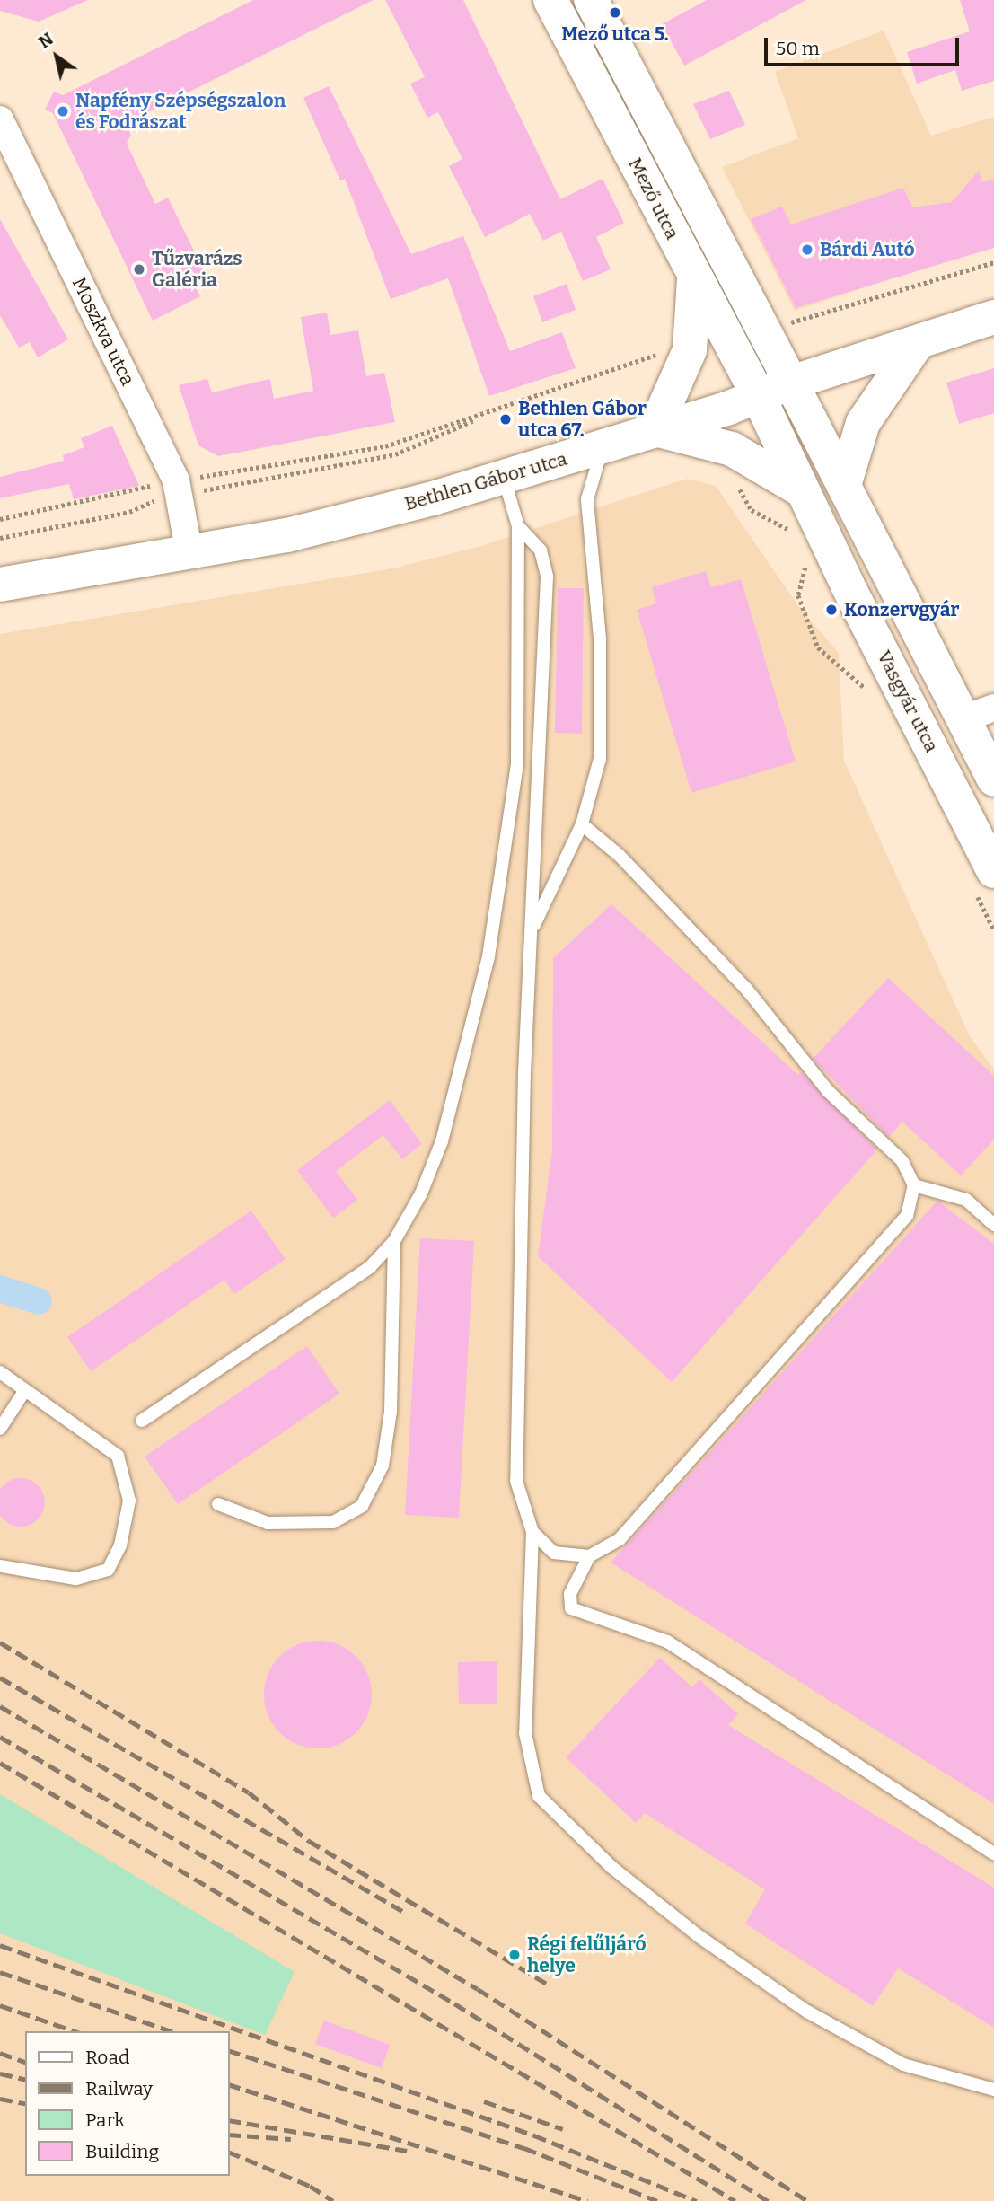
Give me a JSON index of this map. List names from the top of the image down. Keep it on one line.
{"streets":{"main road":["Mező utca","Bethlen Gábor utca","Vasgyár utca"],"street":["Moszkva utca"]},"crossings":[["Mező utca","Bethlen Gábor utca"],["Mező utca","Vasgyár utca"],["Moszkva utca","Bethlen Gábor utca"],["Bethlen Gábor utca","Vasgyár utca"]],"places":["Mező utca 5.","Napfény Szépségszalon és Fodrászat","Bárdi Autó","Tűzvarázs Galéria","Bethlen Gábor utca 67.","Konzervgyár","Régi felűljáró helye"],"legend":["Road","Railway","Park","Building"],"scale_bar":"50 m","north":"top left"}
